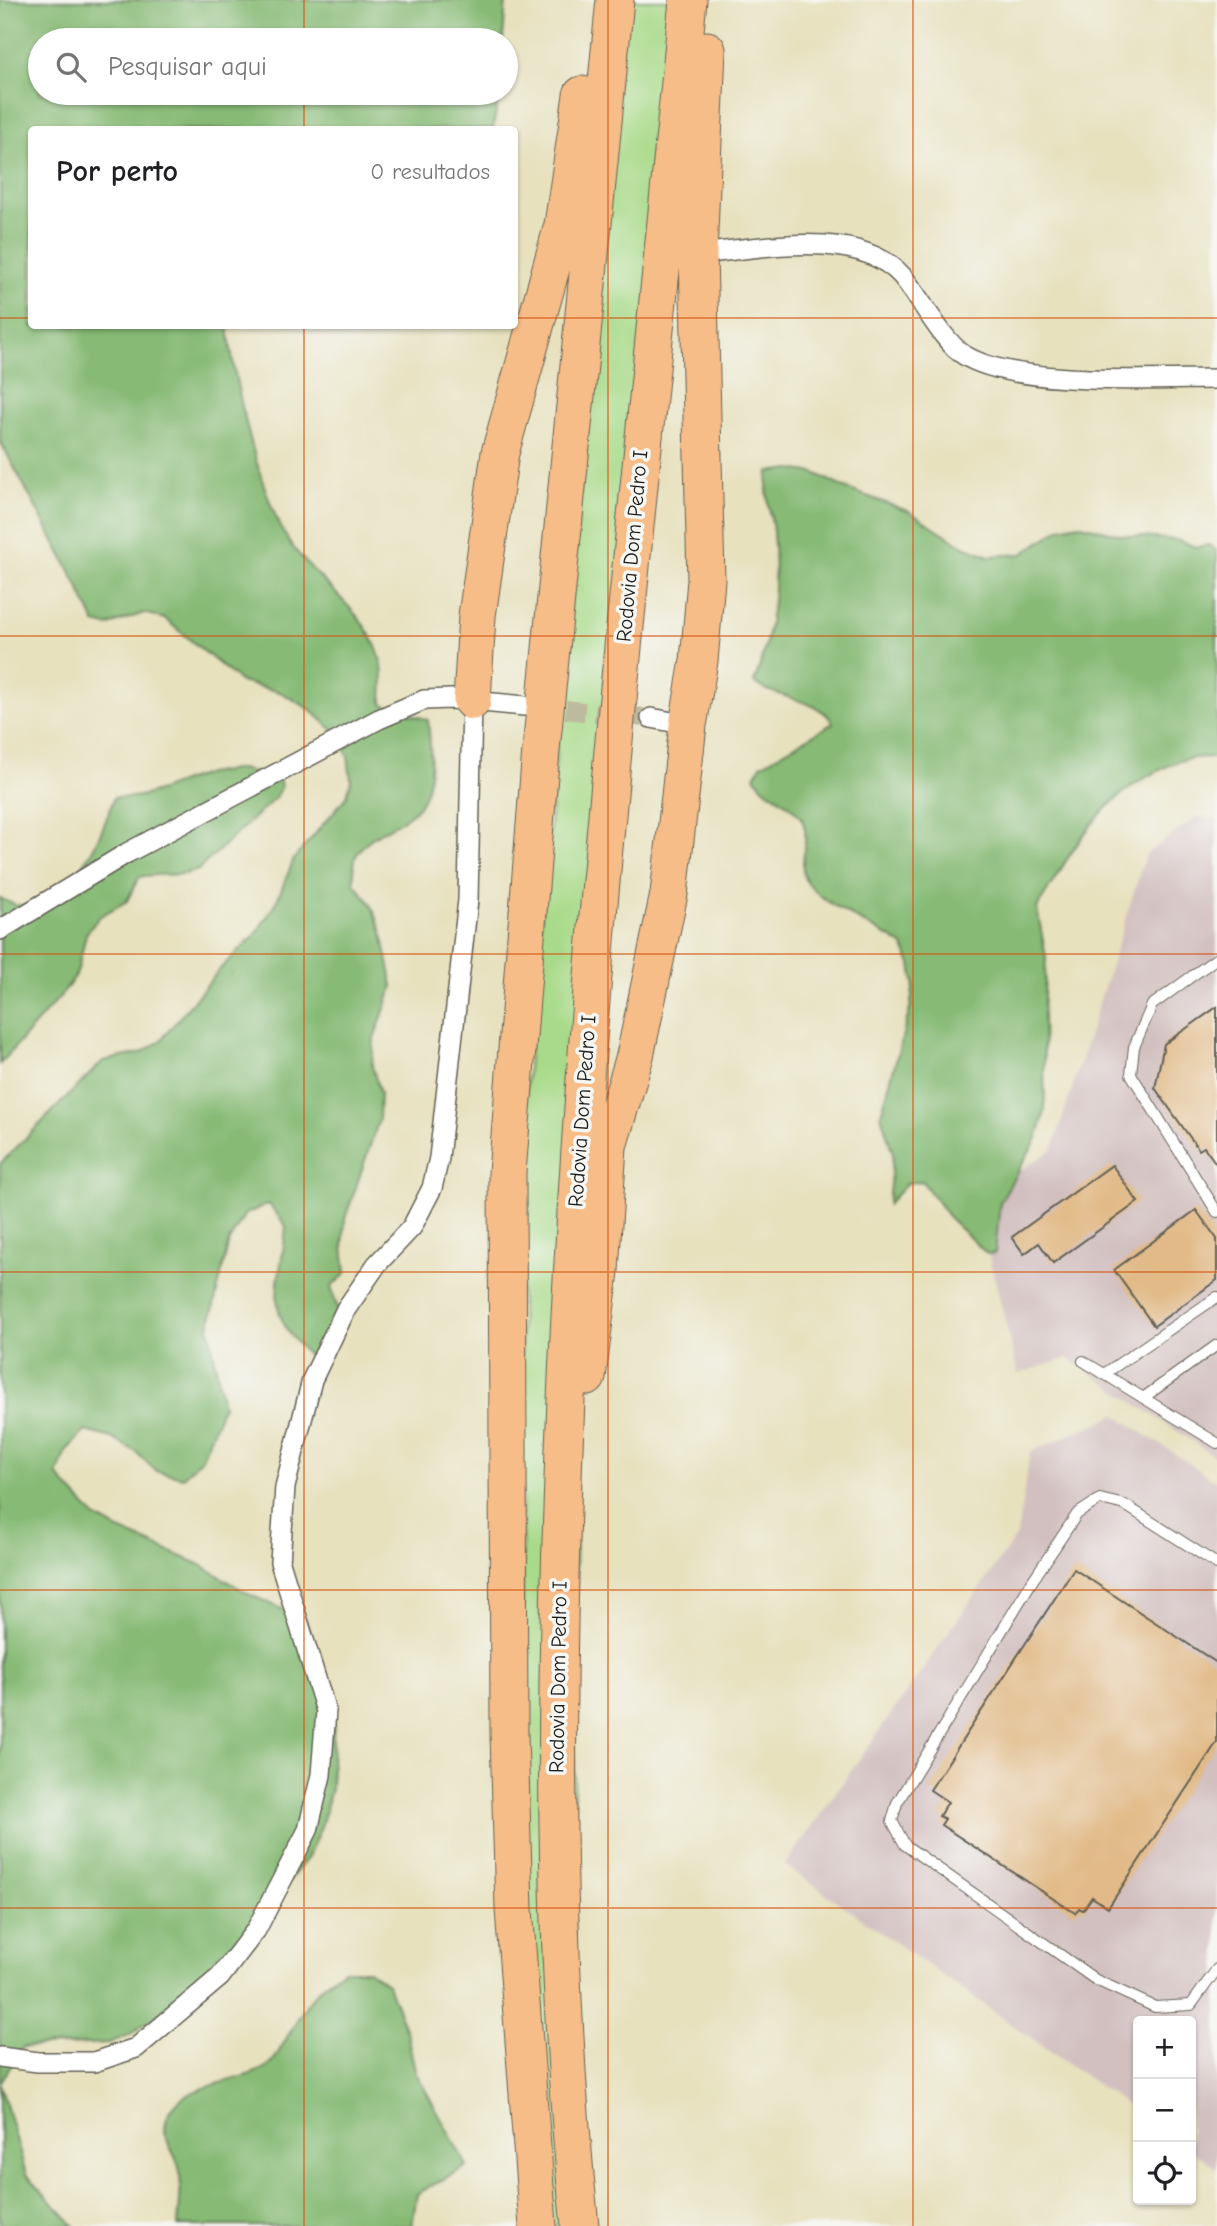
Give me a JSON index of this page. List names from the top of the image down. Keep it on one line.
{"streets":{"highway":["Rodovia Dom Pedro I"]},"page":{"search":"Pesquisar aqui","heading":["Por perto","0 resultados"],"map_buttons":["+","−"]}}
